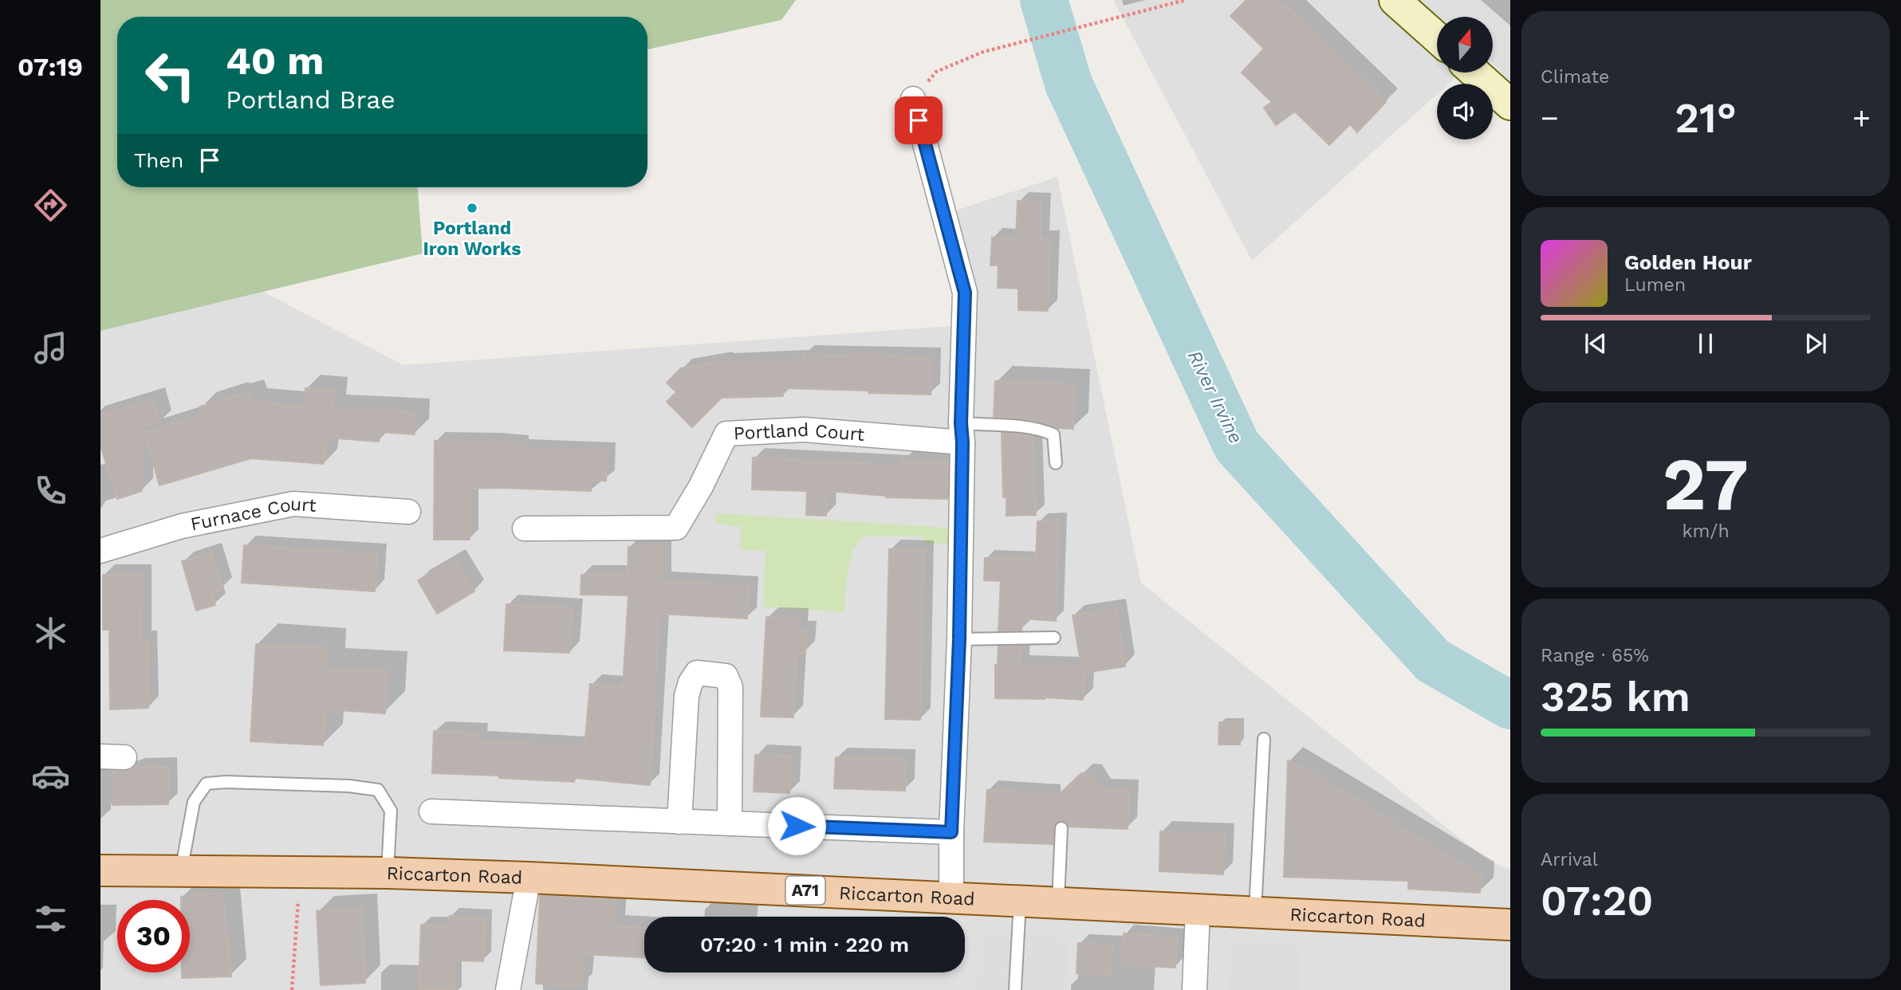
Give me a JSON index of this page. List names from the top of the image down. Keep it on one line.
{"streets":{"main road":["Riccarton Road","A71"],"street":["Portland Court","Furnace Court"]},"water":["River Irvine"],"places":["Portland Iron Works"],"north":"top","page":{"tabs":"07:19","tile":["Climate",["27","km/h"],["Range · 65%","325 km"],["Arrival","07:20"]],"turn":["40 m","Portland Brae"],"heat":["−","21°","+"],"then":"Then","song":["Golden Hour","Lumen"],"limit":"30","trip":"07:20 · 1 min · 220 m"}}
